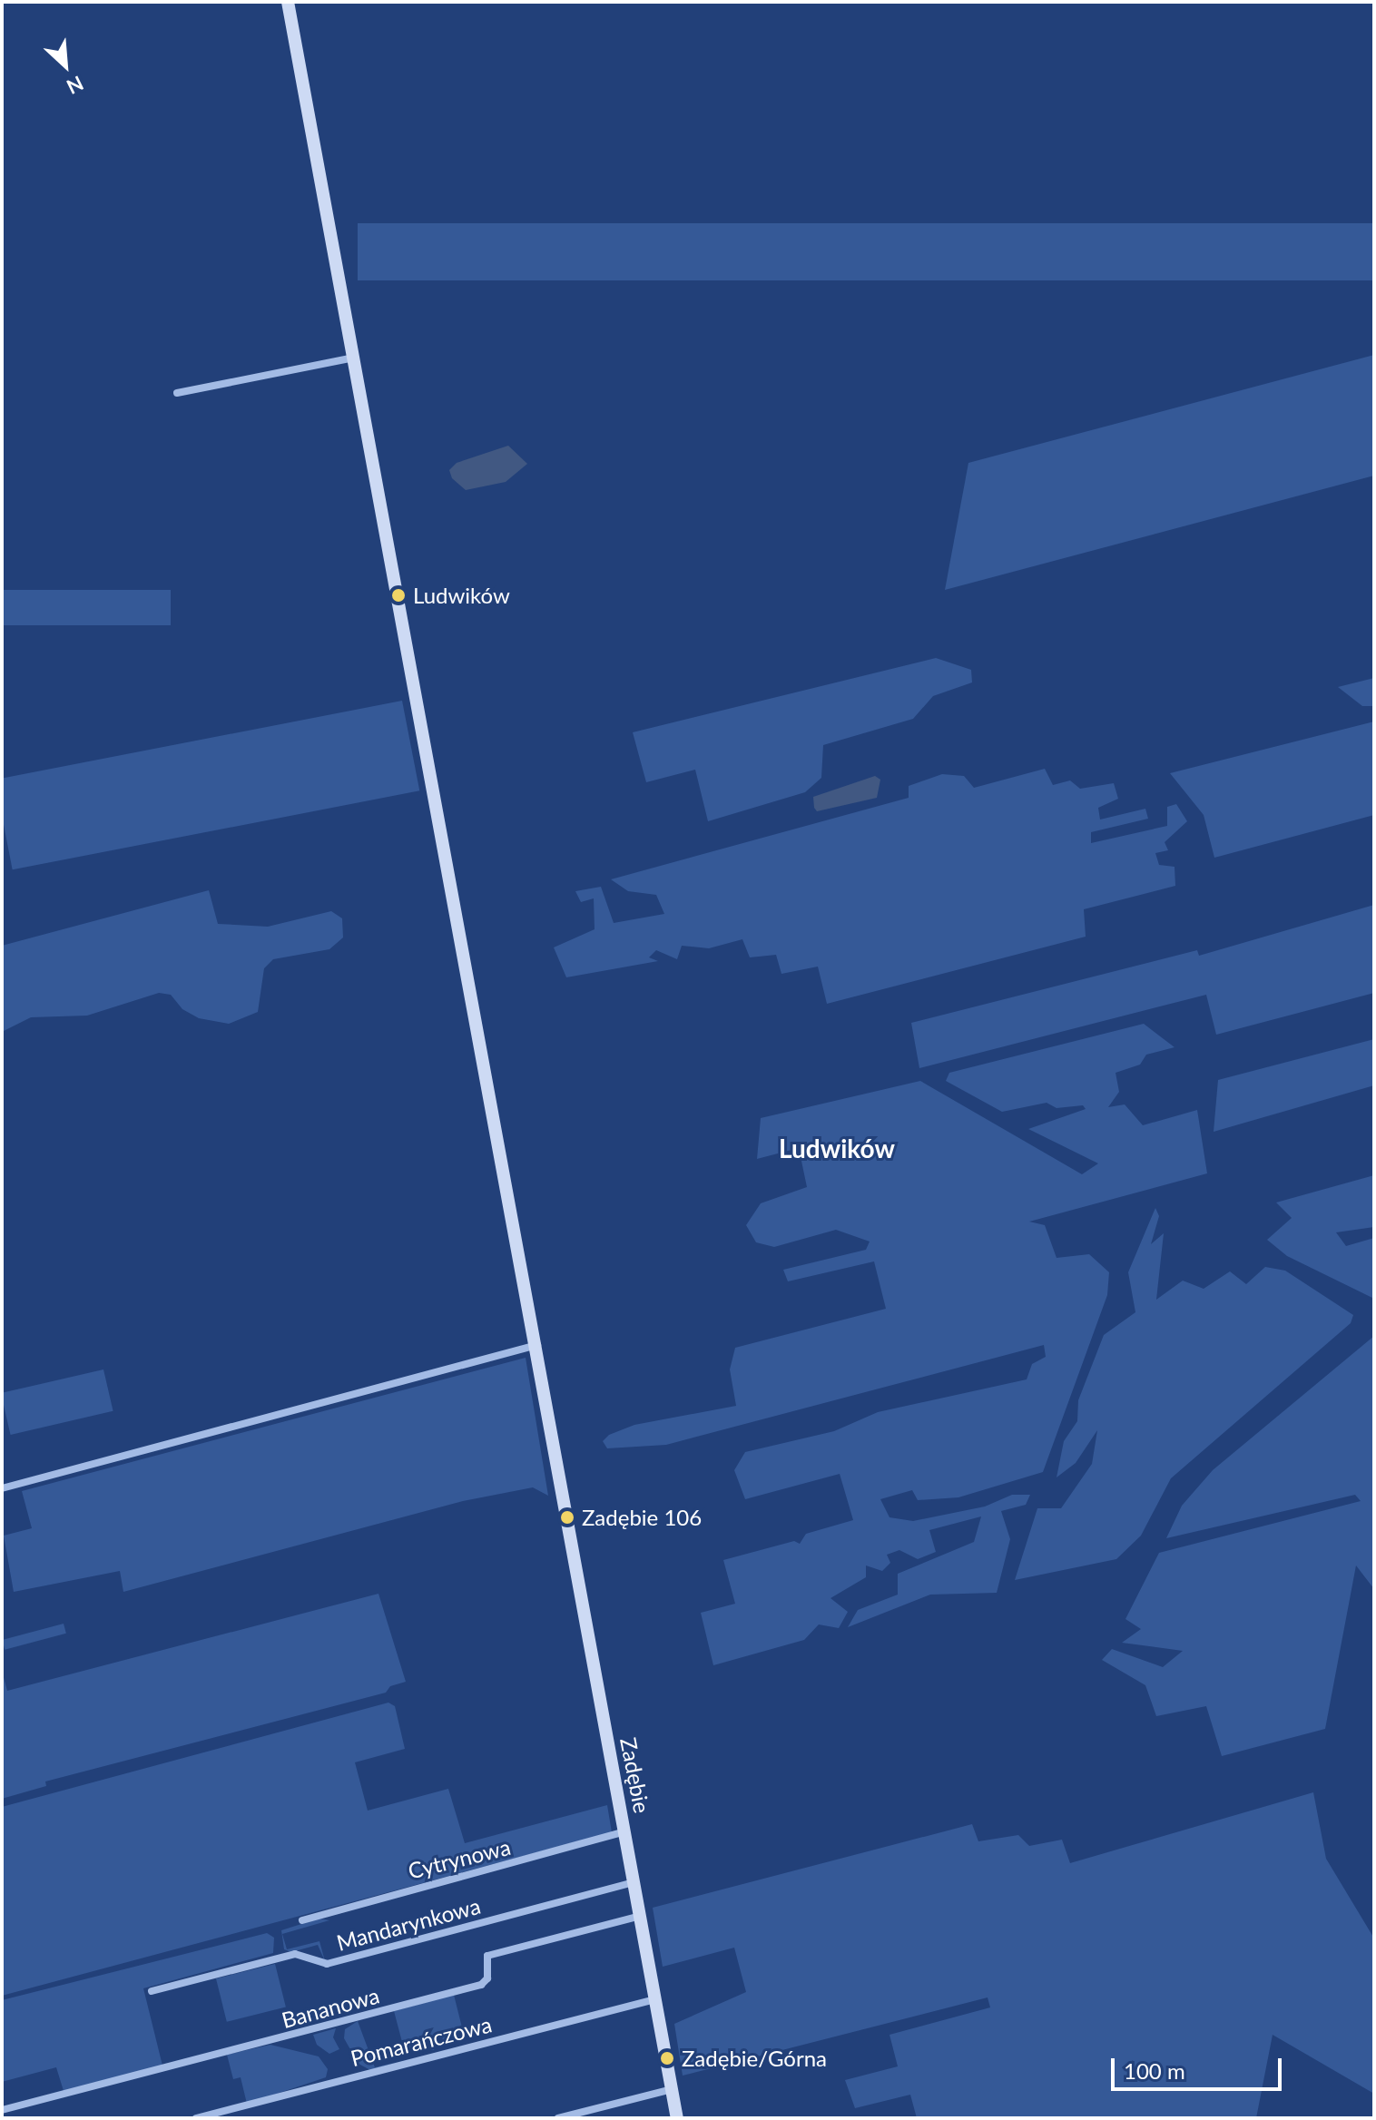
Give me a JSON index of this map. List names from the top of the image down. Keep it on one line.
{"streets":{"street":["Zadębie","Cytrynowa","Mandarynkowa","Bananowa","Pomarańczowa"]},"crossings":[["Zadębie","Cytrynowa"],["Zadębie","Mandarynkowa"],["Zadębie","Bananowa"],["Zadębie","Pomarańczowa"]],"districts":["Ludwików"],"places":["Ludwików","Zadębie 106","Zadębie/Górna"],"scale_bar":"100 m","north":"bottom right"}
